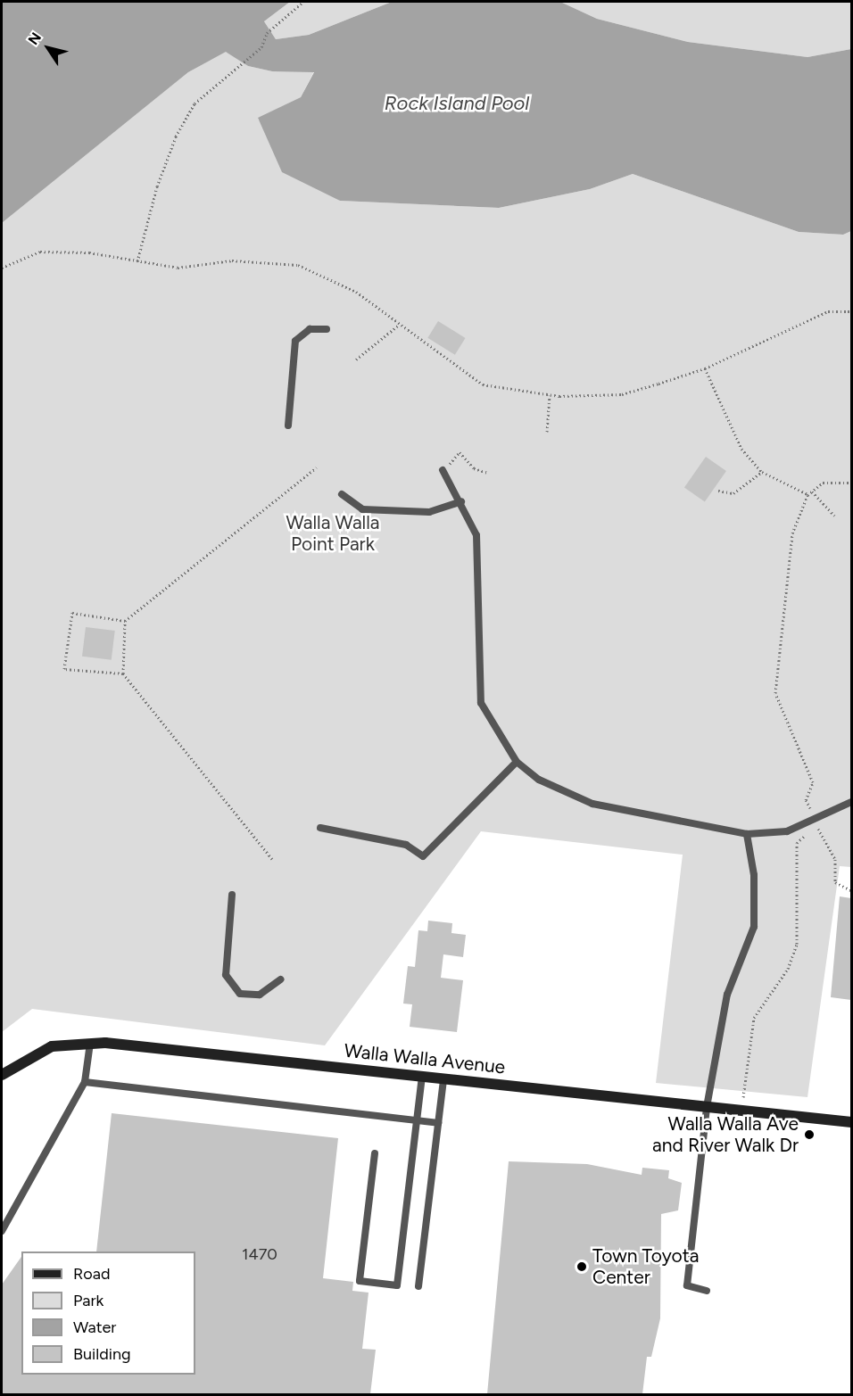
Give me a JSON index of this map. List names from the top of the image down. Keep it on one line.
{"streets":{"street":["Walla Walla Avenue"]},"water":["Rock Island Pool"],"parks":["Walla Walla Point Park"],"places":["Walla Walla Ave and River Walk Dr","Town Toyota Center"],"house_numbers":["1470"],"legend":["Road","Park","Water","Building"],"north":"top left"}
